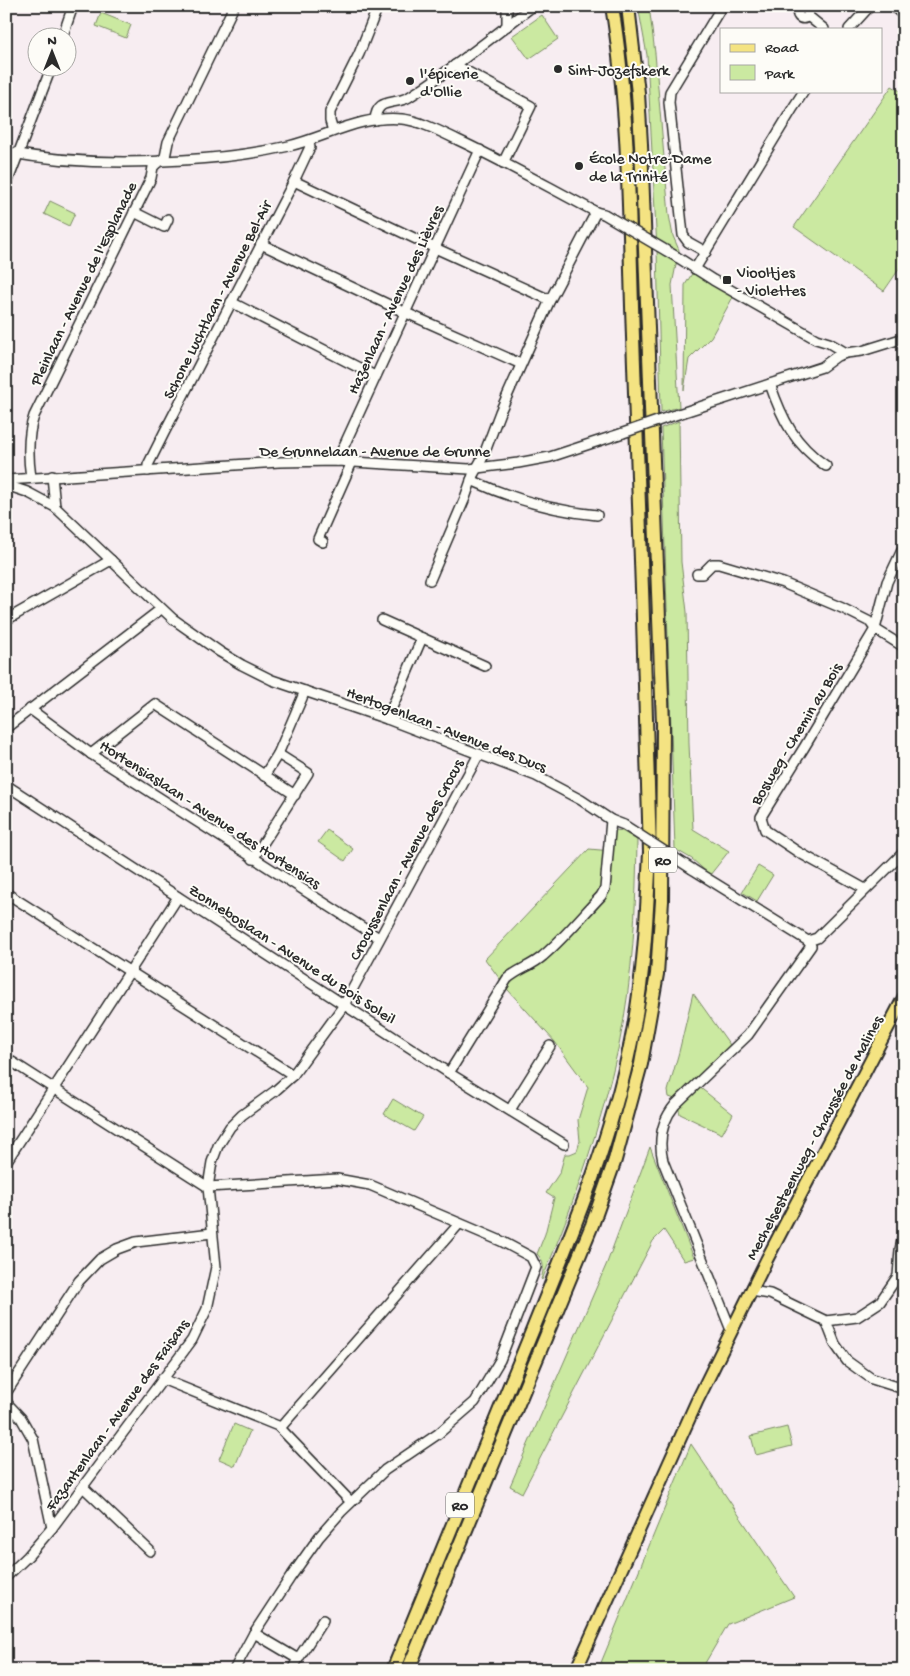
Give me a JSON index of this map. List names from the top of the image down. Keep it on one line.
{"streets":{"highway":["R0"],"main road":["Mechelsesteenweg - Chaussée de Malines"],"street":["Pleinlaan - Avenue de l'Esplanade","Schone Luchtlaan - Avenue Bel-Air","Hazenlaan - Avenue des Lièvres","De Grunnelaan - Avenue de Grunne","Hertogenlaan - Avenue des Ducs","Bosweg - Chemin au Bois","Hortensiaslaan - Avenue des Hortensias","Crocussenlaan - Avenue des Crocus","Zonneboslaan - Avenue du Bois Soleil","Fazantenlaan - Avenue des Faisans"]},"crossings":[["Pleinlaan - Avenue de l'Esplanade","De Grunnelaan - Avenue de Grunne"],["Schone Luchtlaan - Avenue Bel-Air","De Grunnelaan - Avenue de Grunne"],["Hazenlaan - Avenue des Lièvres","De Grunnelaan - Avenue de Grunne"],["Hertogenlaan - Avenue des Ducs","Crocussenlaan - Avenue des Crocus"],["Hortensiaslaan - Avenue des Hortensias","Crocussenlaan - Avenue des Crocus"],["Crocussenlaan - Avenue des Crocus","Zonneboslaan - Avenue du Bois Soleil"],["Crocussenlaan - Avenue des Crocus","Fazantenlaan - Avenue des Faisans"],["Zonneboslaan - Avenue du Bois Soleil","Fazantenlaan - Avenue des Faisans"]],"places":{"other":["Sint-Jozefskerk","l'épicerie d'Ollie","École Notre-Dame de la Trinité"],"transit":["Viooltjes - Violettes"]},"legend":["Road","Park"],"north":"top"}
